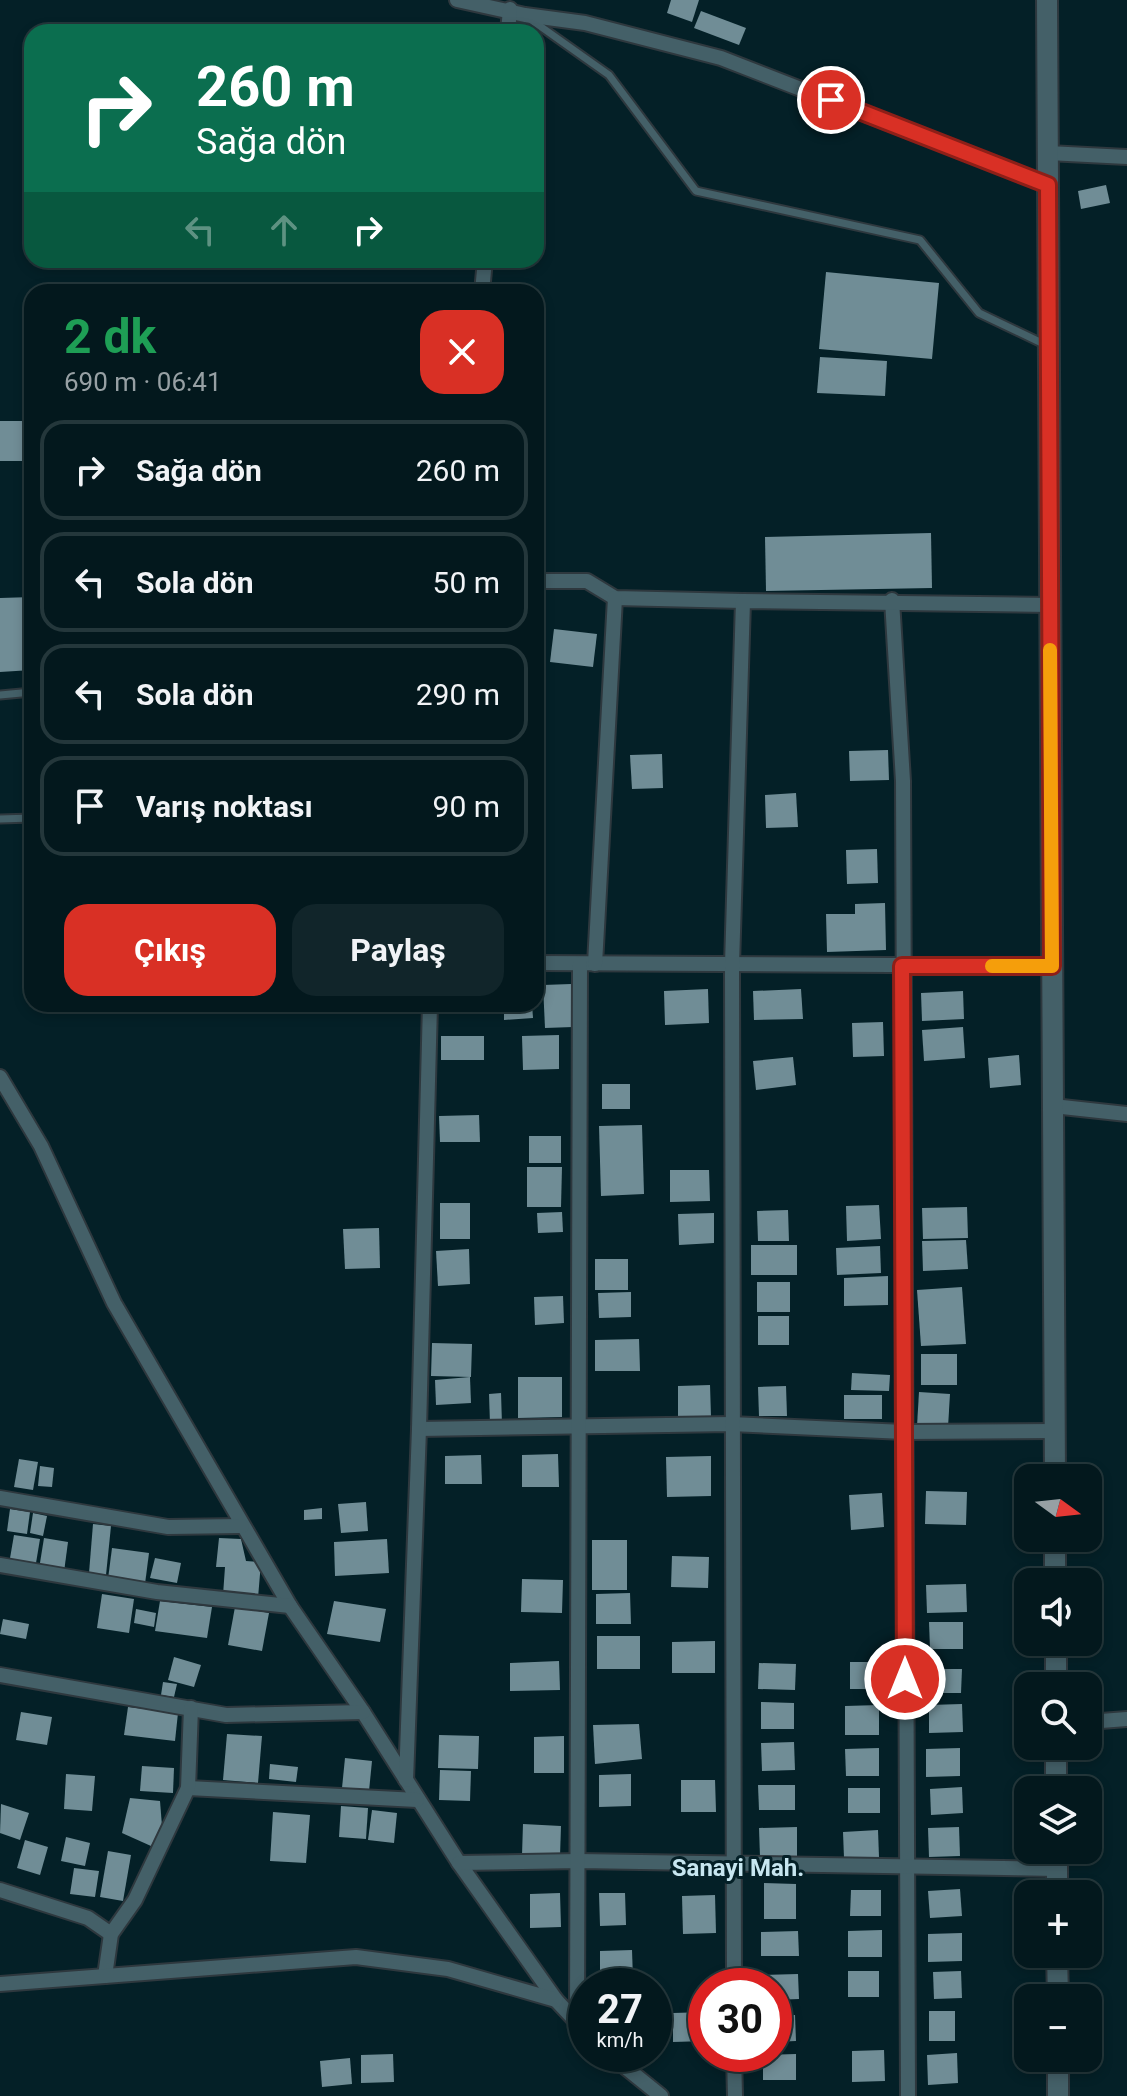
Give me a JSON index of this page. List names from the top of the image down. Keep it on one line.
{"districts":["Sanayi Mah."],"north":"right","page":{"turn":["260 m","Sağa dön"],"heading":["2 dk","690 m · 06:41"],"list":[{"name":"Sağa dön","value":"260 m"},{"name":"Sola dön","value":"50 m"},{"name":"Sola dön","value":"290 m"},{"name":"Varış noktası","value":"90 m"}],"buttons":["Çıkış","Paylaş"],"map_buttons":["+","−"],"speed":"27 km/h","limit":"30"}}
